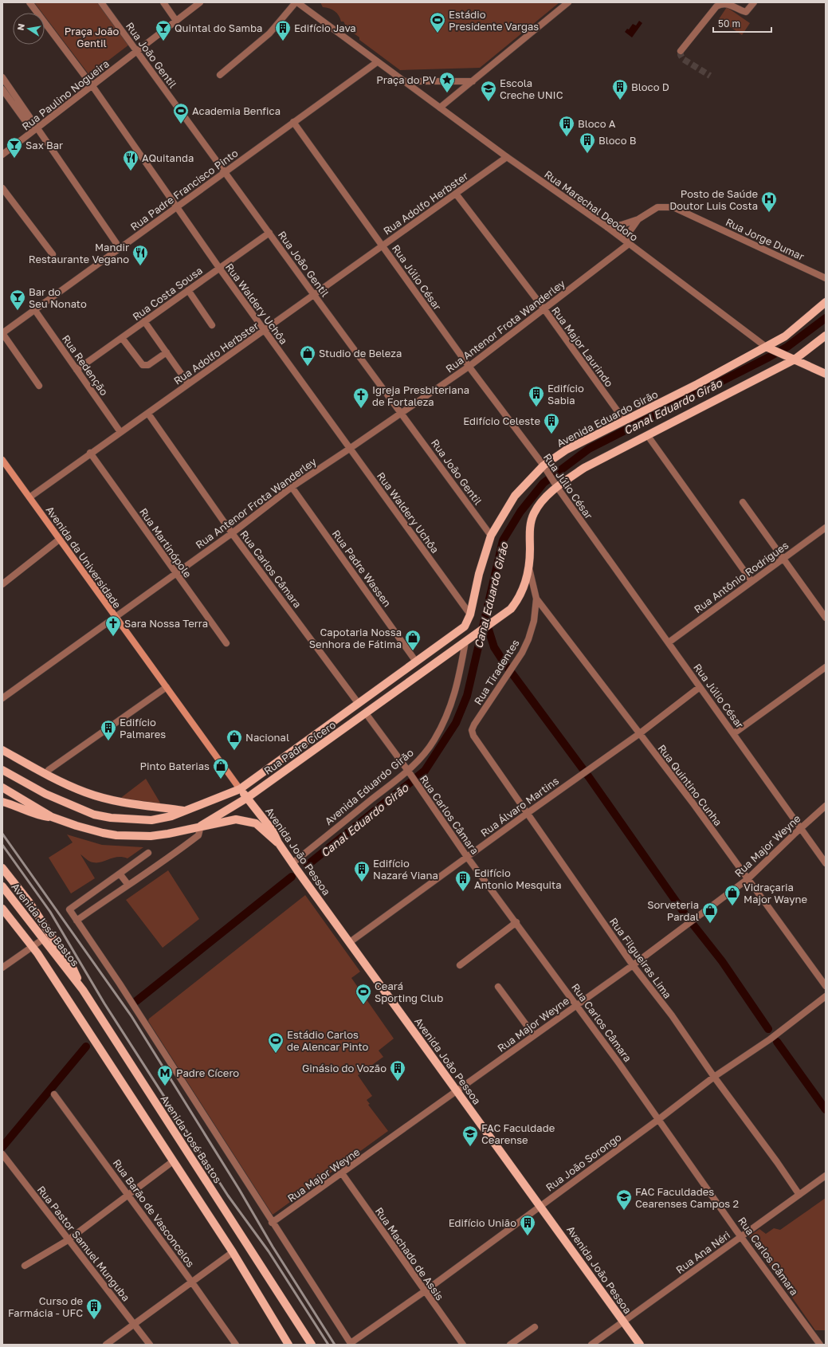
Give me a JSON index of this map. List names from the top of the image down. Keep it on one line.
{"streets":{"main road":["Avenida Eduardo Girão","Avenida da Universidade","Rua Padre Cícero","Avenida João Pessoa","Avenida José Bastos"],"street":["Rua João Gentil","Rua Paulino Nogueira","Rua Padre Francisco Pinto","Rua Adolfo Herbster","Rua Marechal Deodoro","Rua Jorge Dumar","Rua Júlio César","Rua Costa Sousa","Rua Waldery Uchôa","Rua Antenor Frota Wanderley","Rua Major Laurindo","Rua Redenção","Rua Martinópole","Rua Padre Wassen","Rua Carlos Câmara","Rua Antônio Rodrigues","Rua Tiradentes","Rua Quintino Cunha","Rua Álvaro Martins","Rua Major Weyne","Rua Filgueiras Lima","Rua João Sorongo","Rua Barão de Vasconcelos","Rua Pastor Samuel Munguba","Rua Ana Néri","Rua Machado de Assis"]},"crossings":[["Rua João Gentil","Rua Paulino Nogueira"],["Rua João Gentil","Rua Padre Francisco Pinto"],["Rua João Gentil","Rua Adolfo Herbster"],["Rua João Gentil","Rua Costa Sousa"],["Rua João Gentil","Rua Antenor Frota Wanderley"],["Rua João Gentil","Avenida Eduardo Girão"],["Rua Paulino Nogueira","Rua Waldery Uchôa"],["Rua Padre Francisco Pinto","Rua Marechal Deodoro"],["Rua Padre Francisco Pinto","Rua Júlio César"],["Rua Padre Francisco Pinto","Rua Waldery Uchôa"],["Rua Padre Francisco Pinto","Rua Redenção"],["Rua Adolfo Herbster","Rua Marechal Deodoro"],["Rua Adolfo Herbster","Rua Júlio César"],["Rua Adolfo Herbster","Rua Waldery Uchôa"],["Rua Adolfo Herbster","Rua Major Laurindo"],["Rua Adolfo Herbster","Rua Redenção"],["Rua Adolfo Herbster","Rua Martinópole"],["Rua Adolfo Herbster","Avenida da Universidade"],["Rua Adolfo Herbster","Rua Carlos Câmara"],["Rua Marechal Deodoro","Rua Jorge Dumar"],["Rua Marechal Deodoro","Rua Antenor Frota Wanderley"],["Rua Marechal Deodoro","Avenida Eduardo Girão"],["Rua Júlio César","Rua Antenor Frota Wanderley"],["Rua Júlio César","Avenida Eduardo Girão"],["Rua Júlio César","Rua Antônio Rodrigues"],["Rua Júlio César","Rua Álvaro Martins"],["Rua Júlio César","Rua Major Weyne"],["Rua Costa Sousa","Rua Waldery Uchôa"],["Rua Costa Sousa","Rua Redenção"],["Rua Waldery Uchôa","Rua Antenor Frota Wanderley"],["Rua Waldery Uchôa","Avenida Eduardo Girão"],["Rua Waldery Uchôa","Rua Padre Cícero"],["Rua Antenor Frota Wanderley","Rua Major Laurindo"],["Rua Antenor Frota Wanderley","Rua Martinópole"],["Rua Antenor Frota Wanderley","Avenida da Universidade"],["Rua Antenor Frota Wanderley","Rua Padre Wassen"],["Rua Antenor Frota Wanderley","Rua Carlos Câmara"],["Rua Major Laurindo","Avenida Eduardo Girão"],["Avenida Eduardo Girão","Rua Carlos Câmara"],["Avenida Eduardo Girão","Rua Padre Cícero"],["Avenida Eduardo Girão","Avenida João Pessoa"],["Avenida da Universidade","Rua Padre Cícero"],["Avenida da Universidade","Avenida João Pessoa"],["Rua Padre Wassen","Rua Padre Cícero"],["Rua Carlos Câmara","Rua Padre Cícero"],["Rua Carlos Câmara","Rua Álvaro Martins"],["Rua Carlos Câmara","Rua Major Weyne"],["Rua Carlos Câmara","Rua João Sorongo"],["Rua Carlos Câmara","Rua Ana Néri"],["Rua Tiradentes","Rua Padre Cícero"],["Rua Tiradentes","Rua Quintino Cunha"],["Rua Tiradentes","Rua Filgueiras Lima"],["Rua Padre Cícero","Avenida João Pessoa"],["Rua Quintino Cunha","Rua Álvaro Martins"],["Rua Quintino Cunha","Rua Major Weyne"],["Rua Álvaro Martins","Avenida João Pessoa"],["Rua Álvaro Martins","Rua Filgueiras Lima"],["Rua Major Weyne","Avenida João Pessoa"],["Rua Major Weyne","Rua Filgueiras Lima"],["Rua Major Weyne","Rua Machado de Assis"],["Avenida João Pessoa","Rua João Sorongo"],["Avenida João Pessoa","Rua Ana Néri"],["Rua Filgueiras Lima","Rua João Sorongo"],["Rua Filgueiras Lima","Rua Ana Néri"],["Rua João Sorongo","Rua Machado de Assis"]],"water":["Canal Eduardo Girão"],"parks":["Praça João Gentil"],"places":{"sports":["Estádio Presidente Vargas","Academia Benfica","Ceará Sporting Club","Estádio Carlos de Alencar Pinto"],"bar":["Quintal do Samba","Sax Bar","Bar do Seu Nonato"],"building":["Edifício Java","Bloco D","Bloco A","Bloco B","Edifício Sabia","Edifício Celeste","Edifício Palmares","Edifício Nazaré Viana","Edifício Antonio Mesquita","Ginásio do Vozão","Edifício União","Curso de Farmácia - UFC"],"place":["Praça do PV"],"school or university":["Escola Creche UNIC","FAC Faculdade Cearense","FAC Faculdades Cearenses Campos 2"],"restaurant":["AQuitanda","Mandir Restaurante Vegano"],"hospital":["Posto de Saúde Doutor Luis Costa"],"shop":["Studio de Beleza","Capotaria Nossa Senhora de Fátima","Nacional","Pinto Baterias","Vidraçaria Major Wayne","Sorveteria Pardal"],"church":["Igreja Presbiteriana de Fortaleza","Sara Nossa Terra"],"metro station":["Padre Cícero"]},"scale_bar":"50 m","north":"left"}
